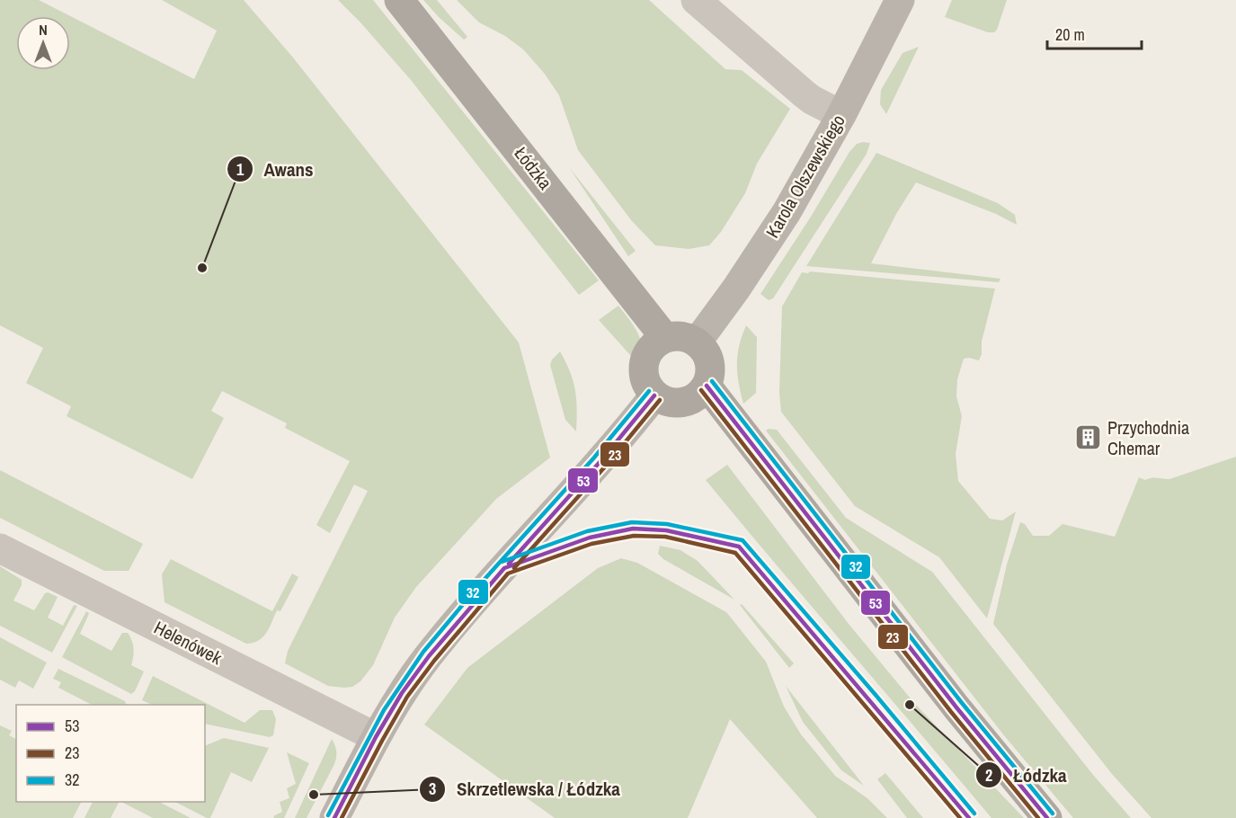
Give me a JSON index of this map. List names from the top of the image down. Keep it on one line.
{"streets":{"main road":["Łódzka"],"street":["Karola Olszewskiego","Helenówek"]},"crossings":[["Łódzka","Karola Olszewskiego"]],"places":{"other":["Awans","Łódzka","Skrzetlewska / Łódzka"],"building":["Przychodnia Chemar"]},"lines":["transit line 32","transit line 53","transit line 23"],"legend":["53","23","32"],"scale_bar":"20 m","north":"top"}
